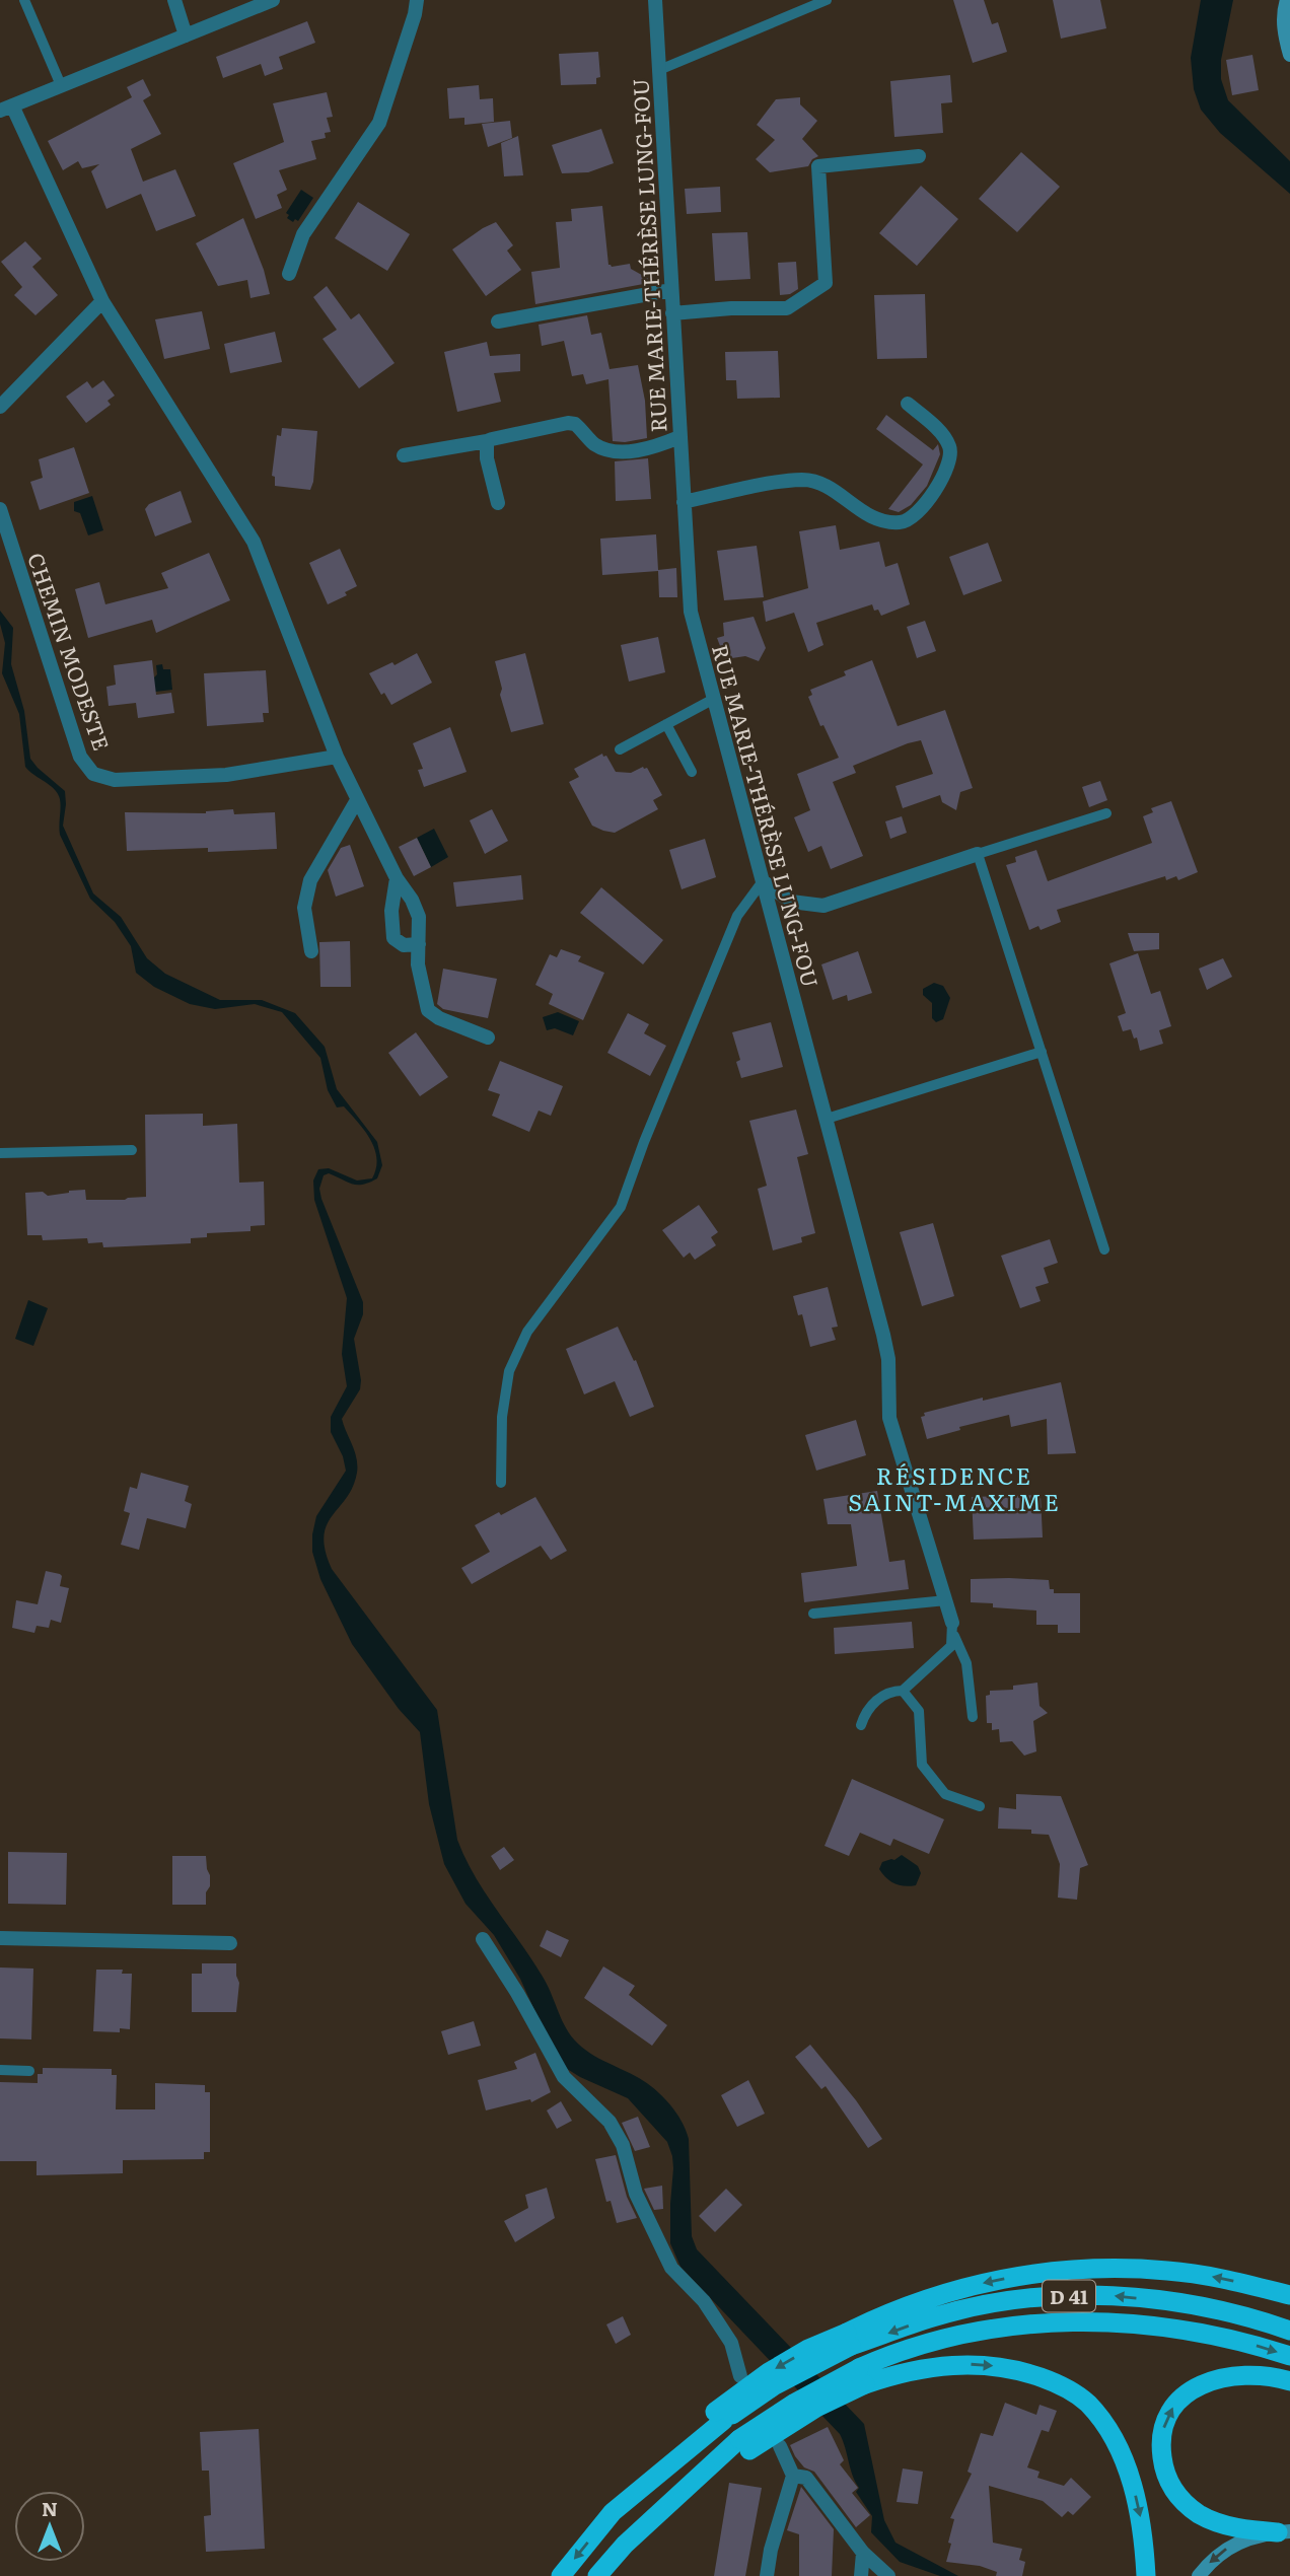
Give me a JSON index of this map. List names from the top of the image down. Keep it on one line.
{"streets":{"highway":["D 41"],"street":["RUE MARIE-THÉRÈSE LUNG-FOU","CHEMIN MODESTE"]},"districts":["RÉSIDENCE SAINT-MAXIME"],"north":"top"}
